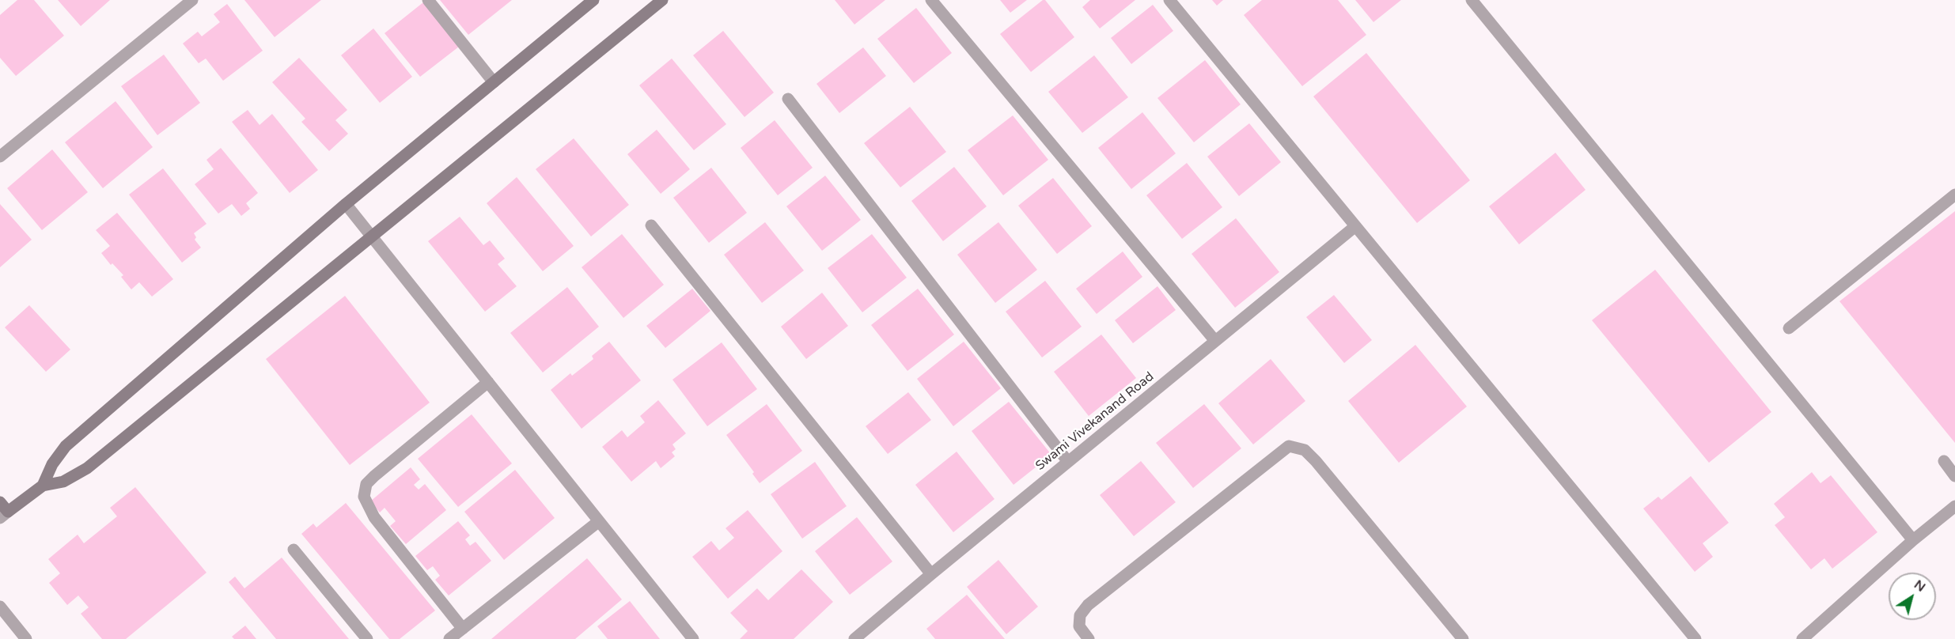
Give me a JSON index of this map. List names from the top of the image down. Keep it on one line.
{"streets":{"street":["Swami Vivekanand Road"]},"north":"top right"}
